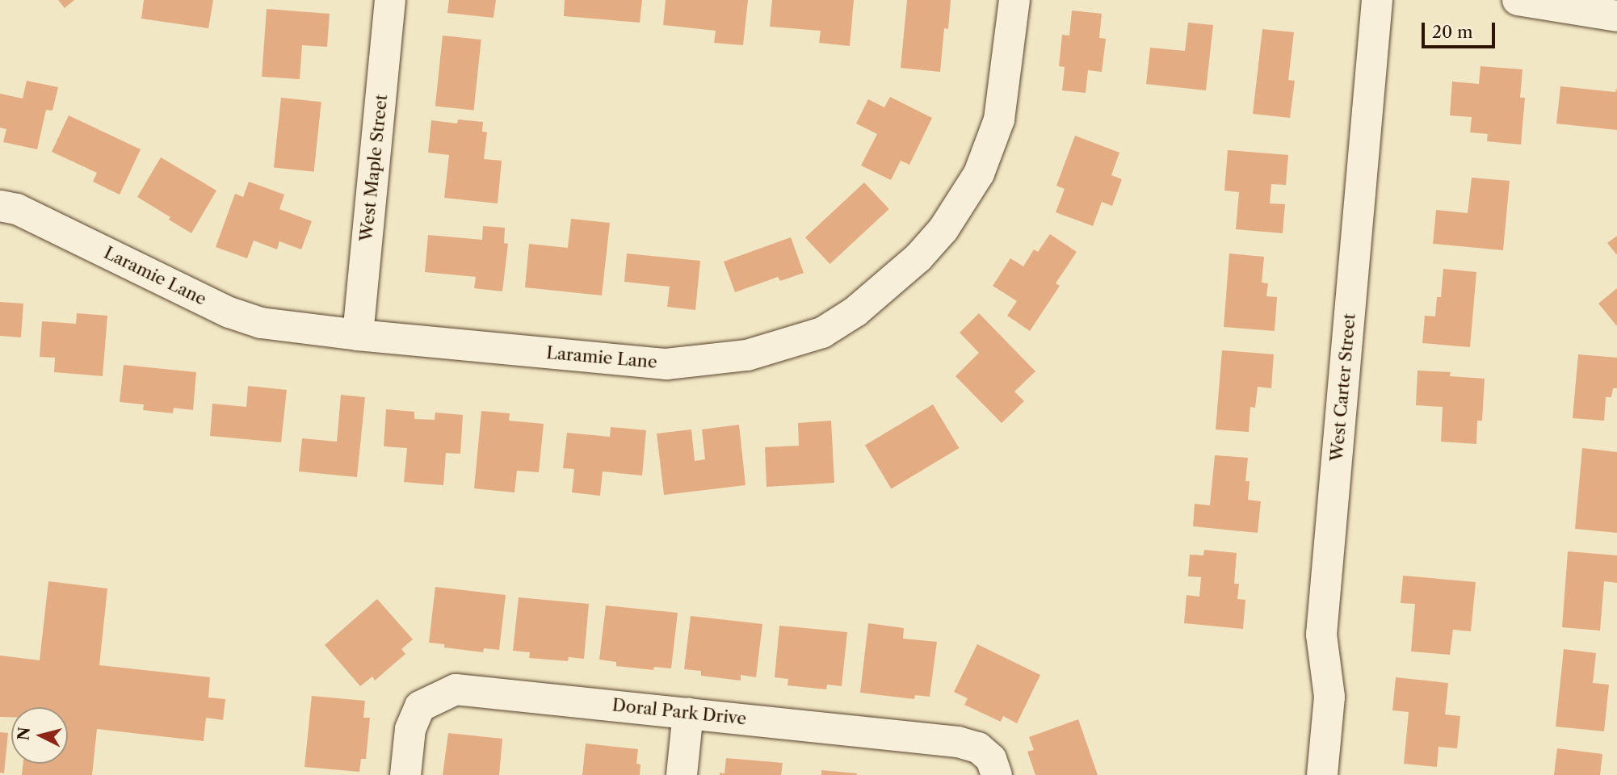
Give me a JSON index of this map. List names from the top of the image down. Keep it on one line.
{"streets":{"street":["West Maple Street","Laramie Lane","West Carter Street","Doral Park Drive"]},"crossings":[["West Maple Street","Laramie Lane"]],"scale_bar":"20 m","north":"left"}
